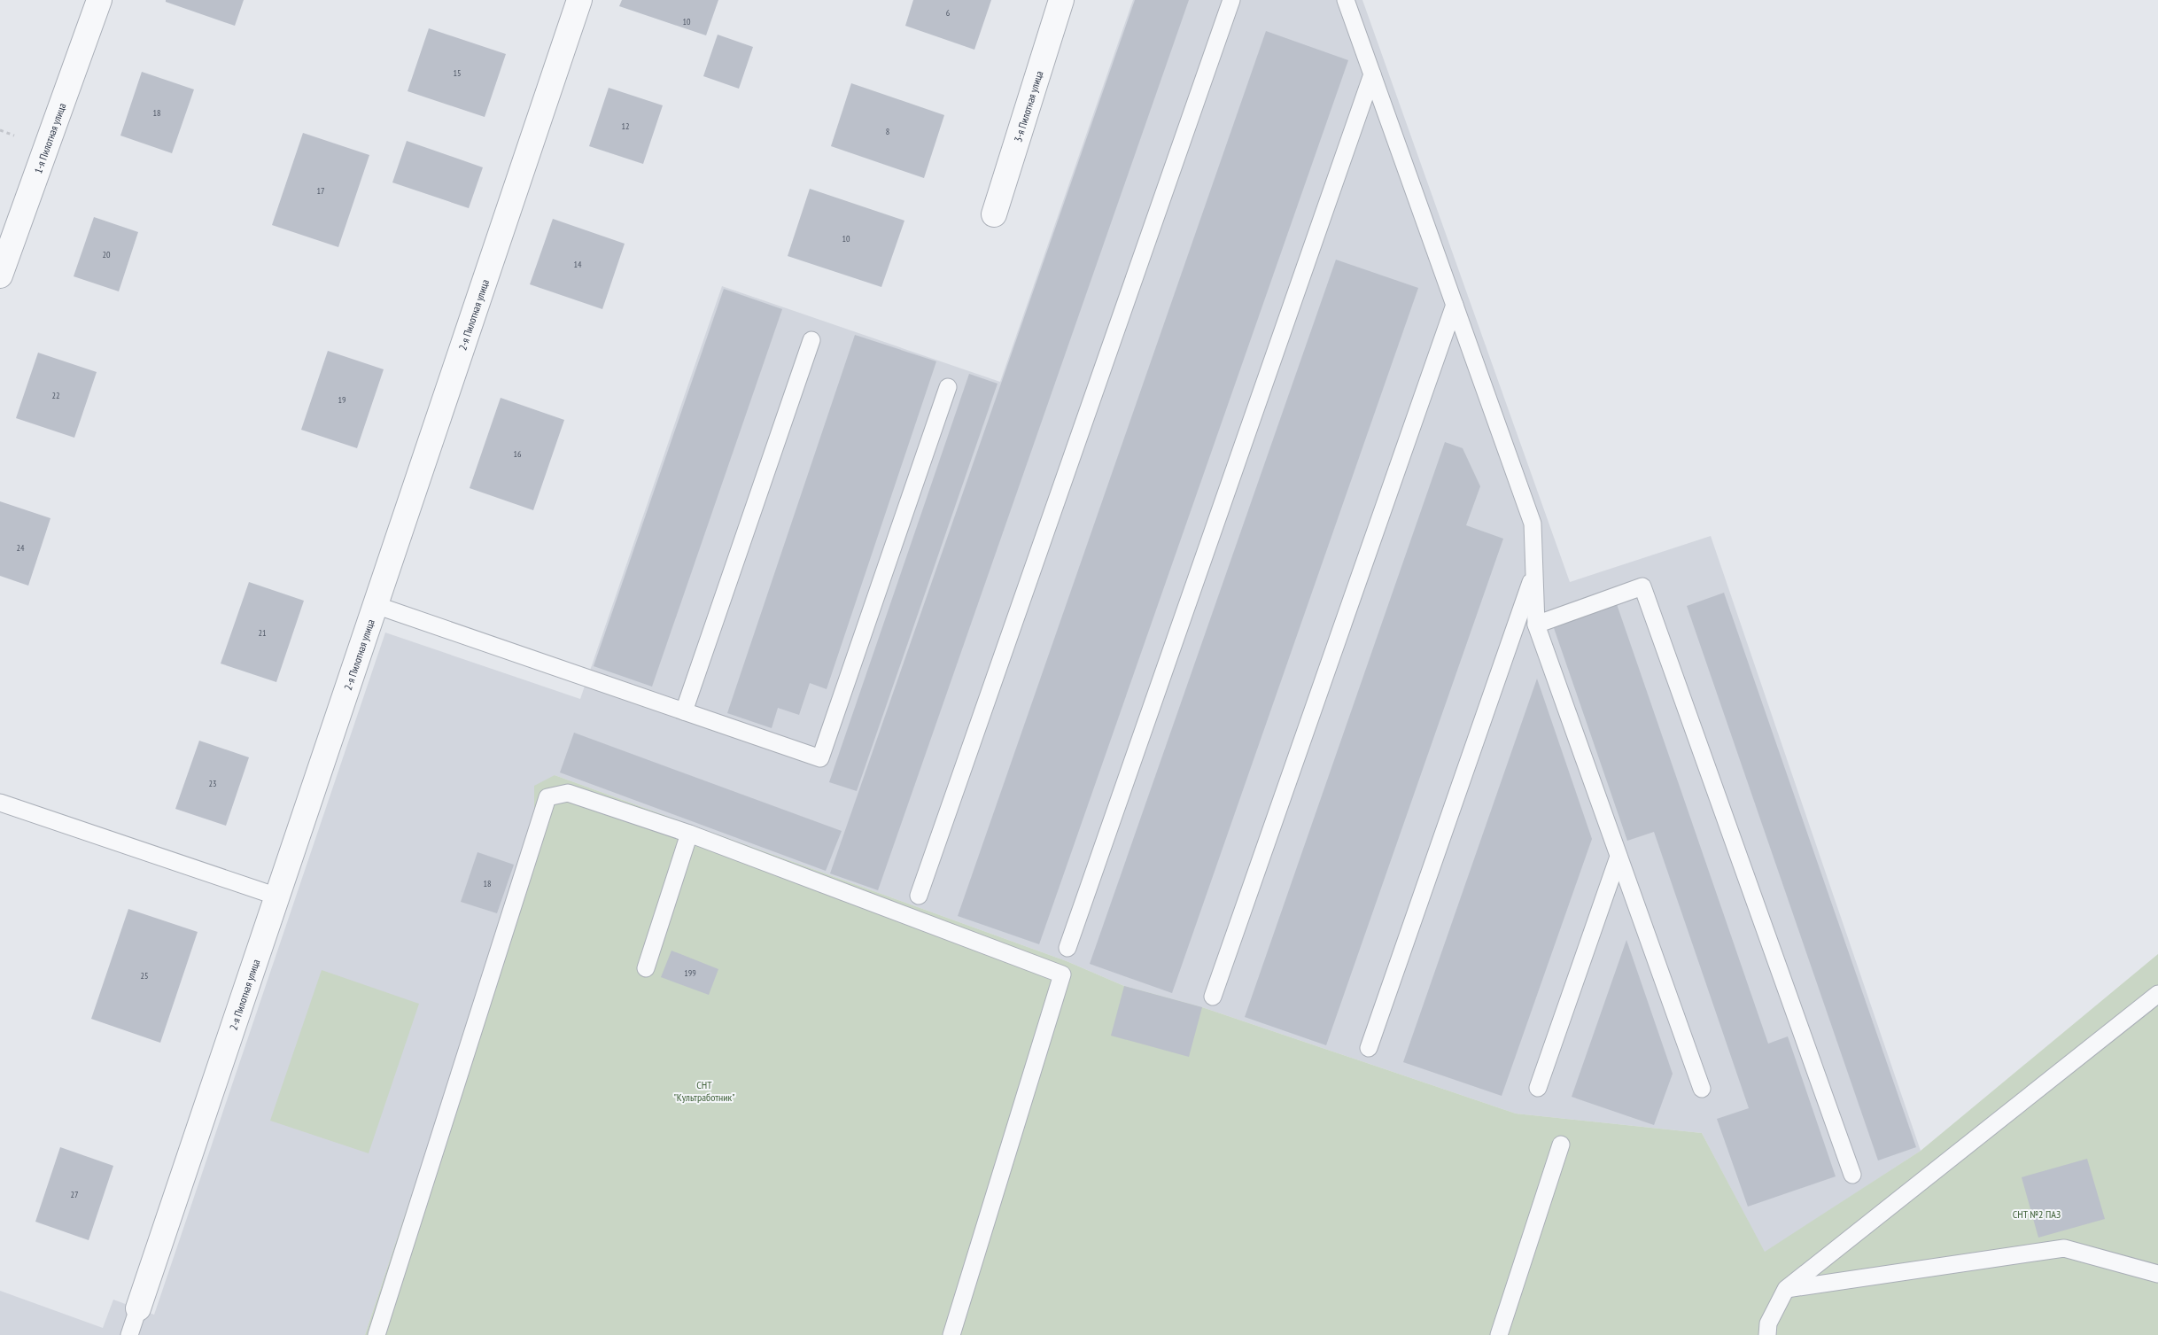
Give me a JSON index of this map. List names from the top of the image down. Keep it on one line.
{"streets":{"street":["3-я Пилотная улица","1-я Пилотная улица","2-я Пилотная улица"]},"parks":["СНТ \"Культработник\"","СНТ №2 ПАЗ"],"house_numbers":["6","10","15","18","12","8","17","10","20","14","22","19","16","24","21","23","18","199","25","27"]}
